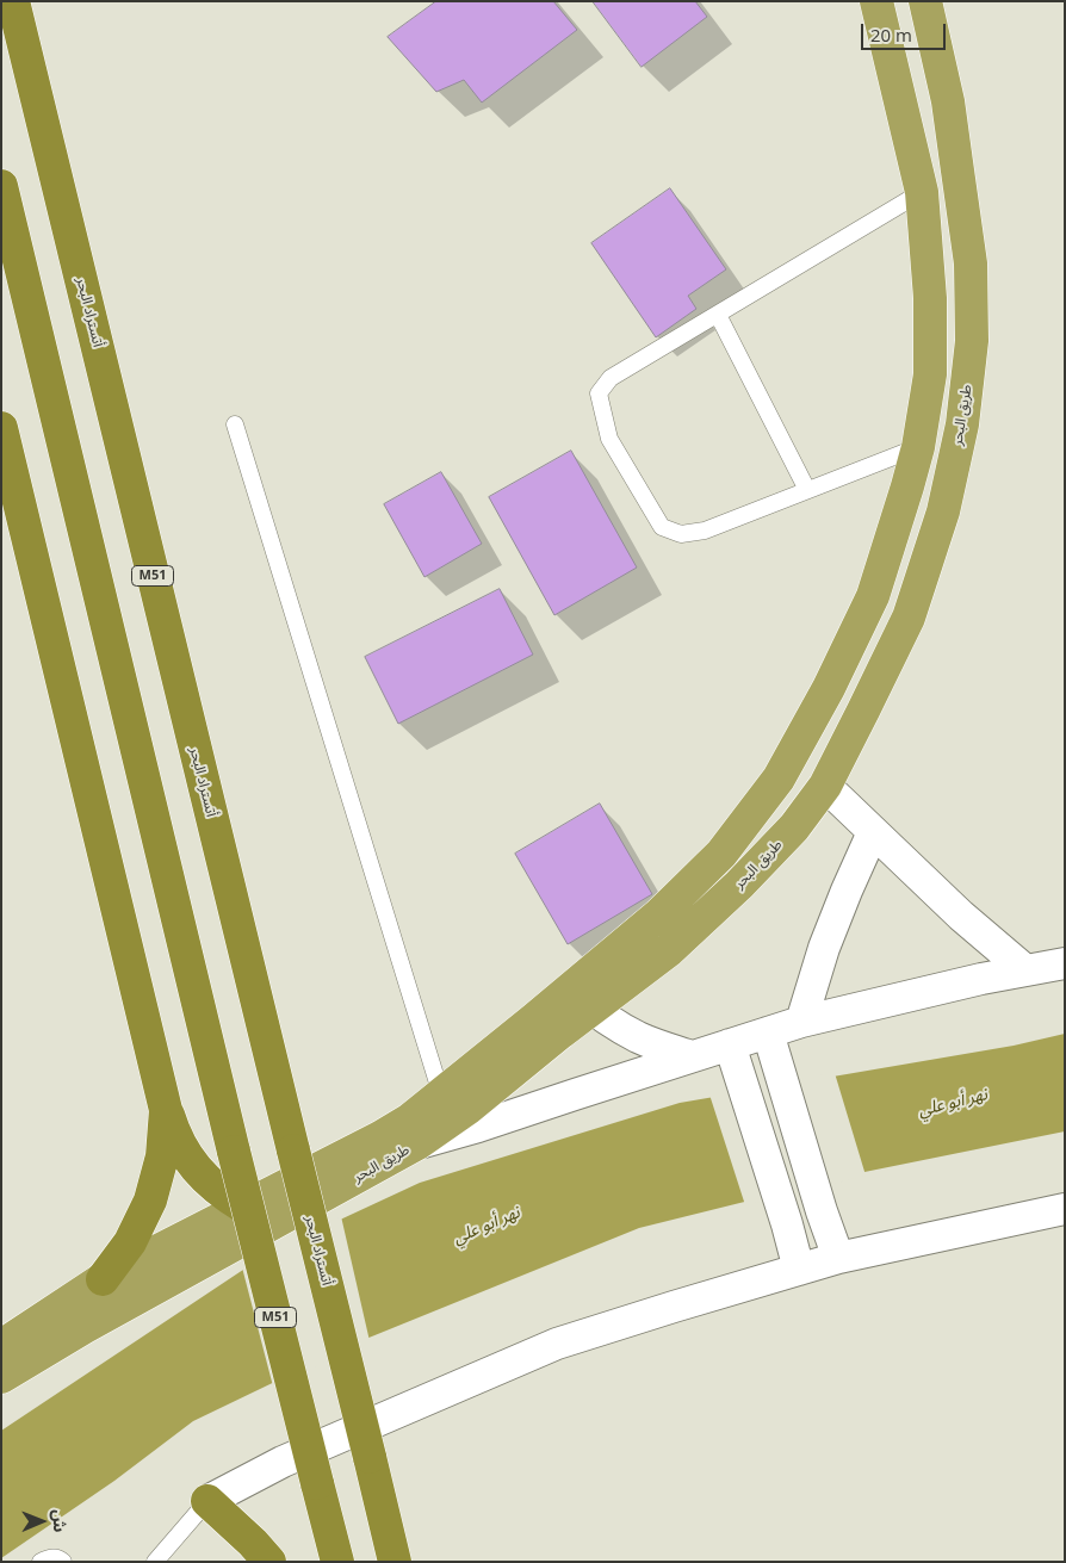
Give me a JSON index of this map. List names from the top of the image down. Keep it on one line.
{"streets":{"highway":["أتستراد البحر","طريق البحر","M51"]},"water":["نهر أبو علي"],"scale_bar":"20 m","north":"right"}
